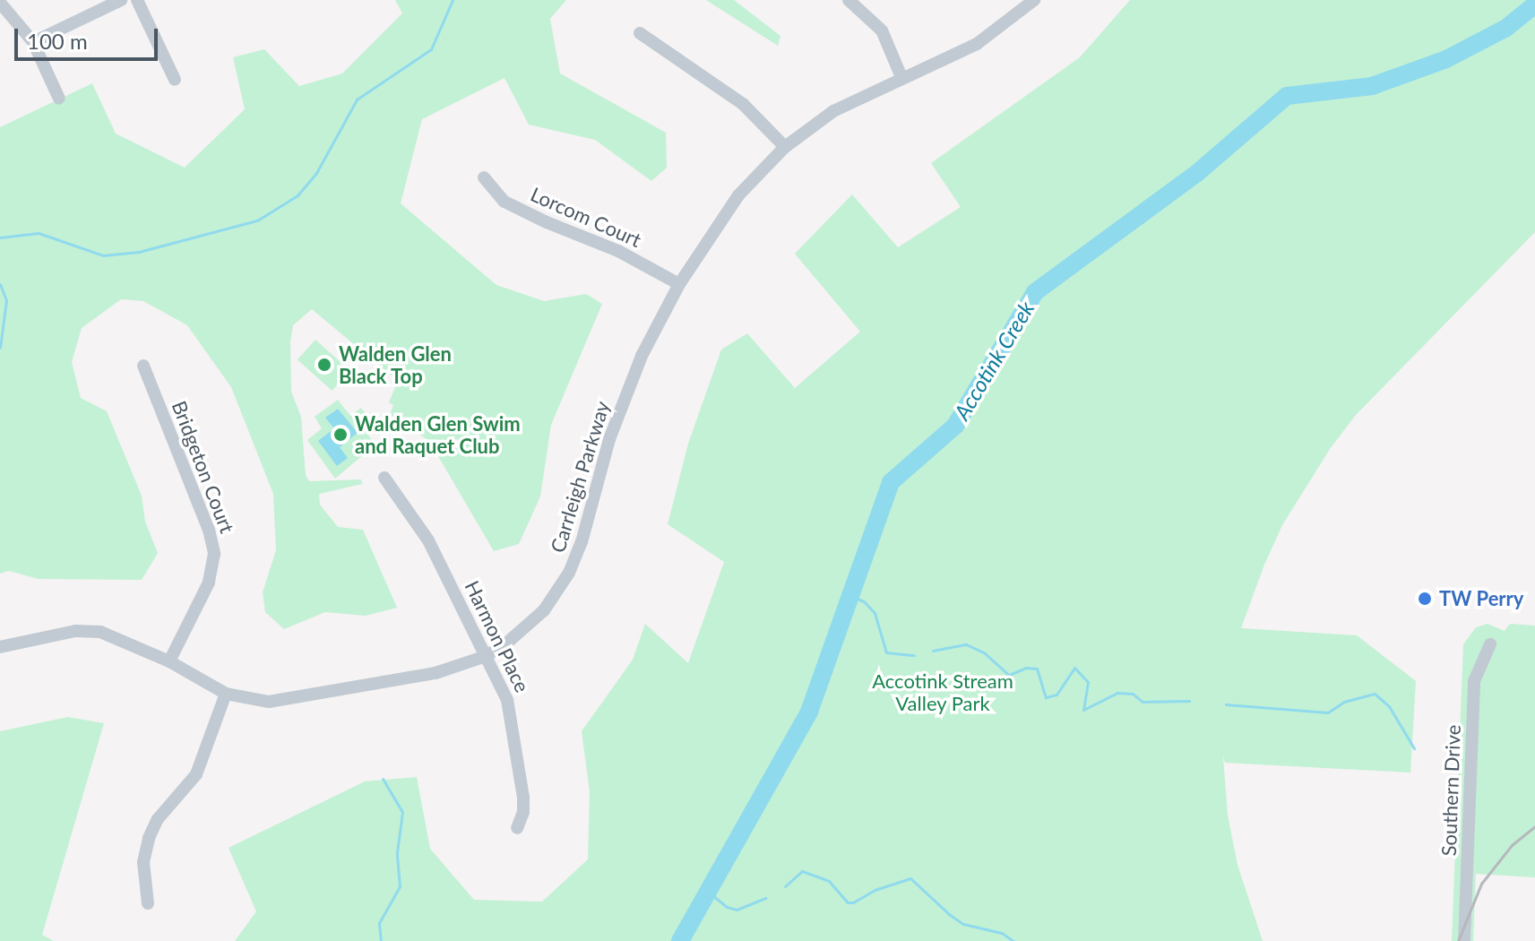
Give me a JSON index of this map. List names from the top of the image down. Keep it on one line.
{"streets":{"street":["Lorcom Court","Bridgeton Court","Carrleigh Parkway","Harmon Place","Southern Drive"]},"crossings":[["Lorcom Court","Carrleigh Parkway"],["Bridgeton Court","Carrleigh Parkway"],["Carrleigh Parkway","Harmon Place"]],"water":["Accotink Creek"],"parks":["Accotink Stream Valley Park"],"places":["Walden Glen Black Top","Walden Glen Swim and Raquet Club","TW Perry"],"scale_bar":"100 m"}
